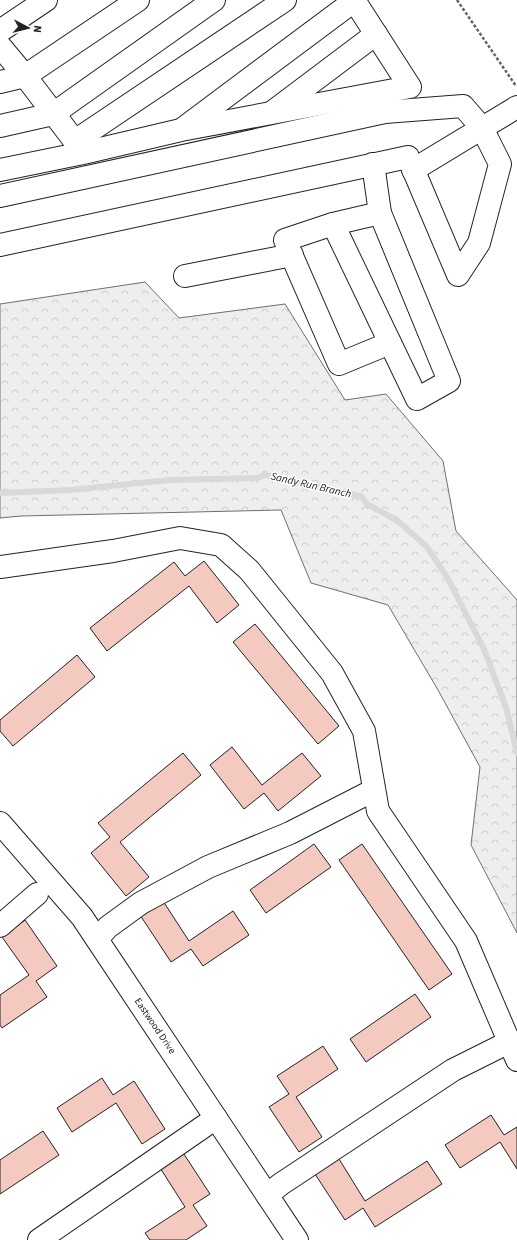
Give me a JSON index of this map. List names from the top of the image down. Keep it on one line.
{"streets":{"street":["Eastwood Drive"]},"water":["Sandy Run Branch"],"north":"right"}
